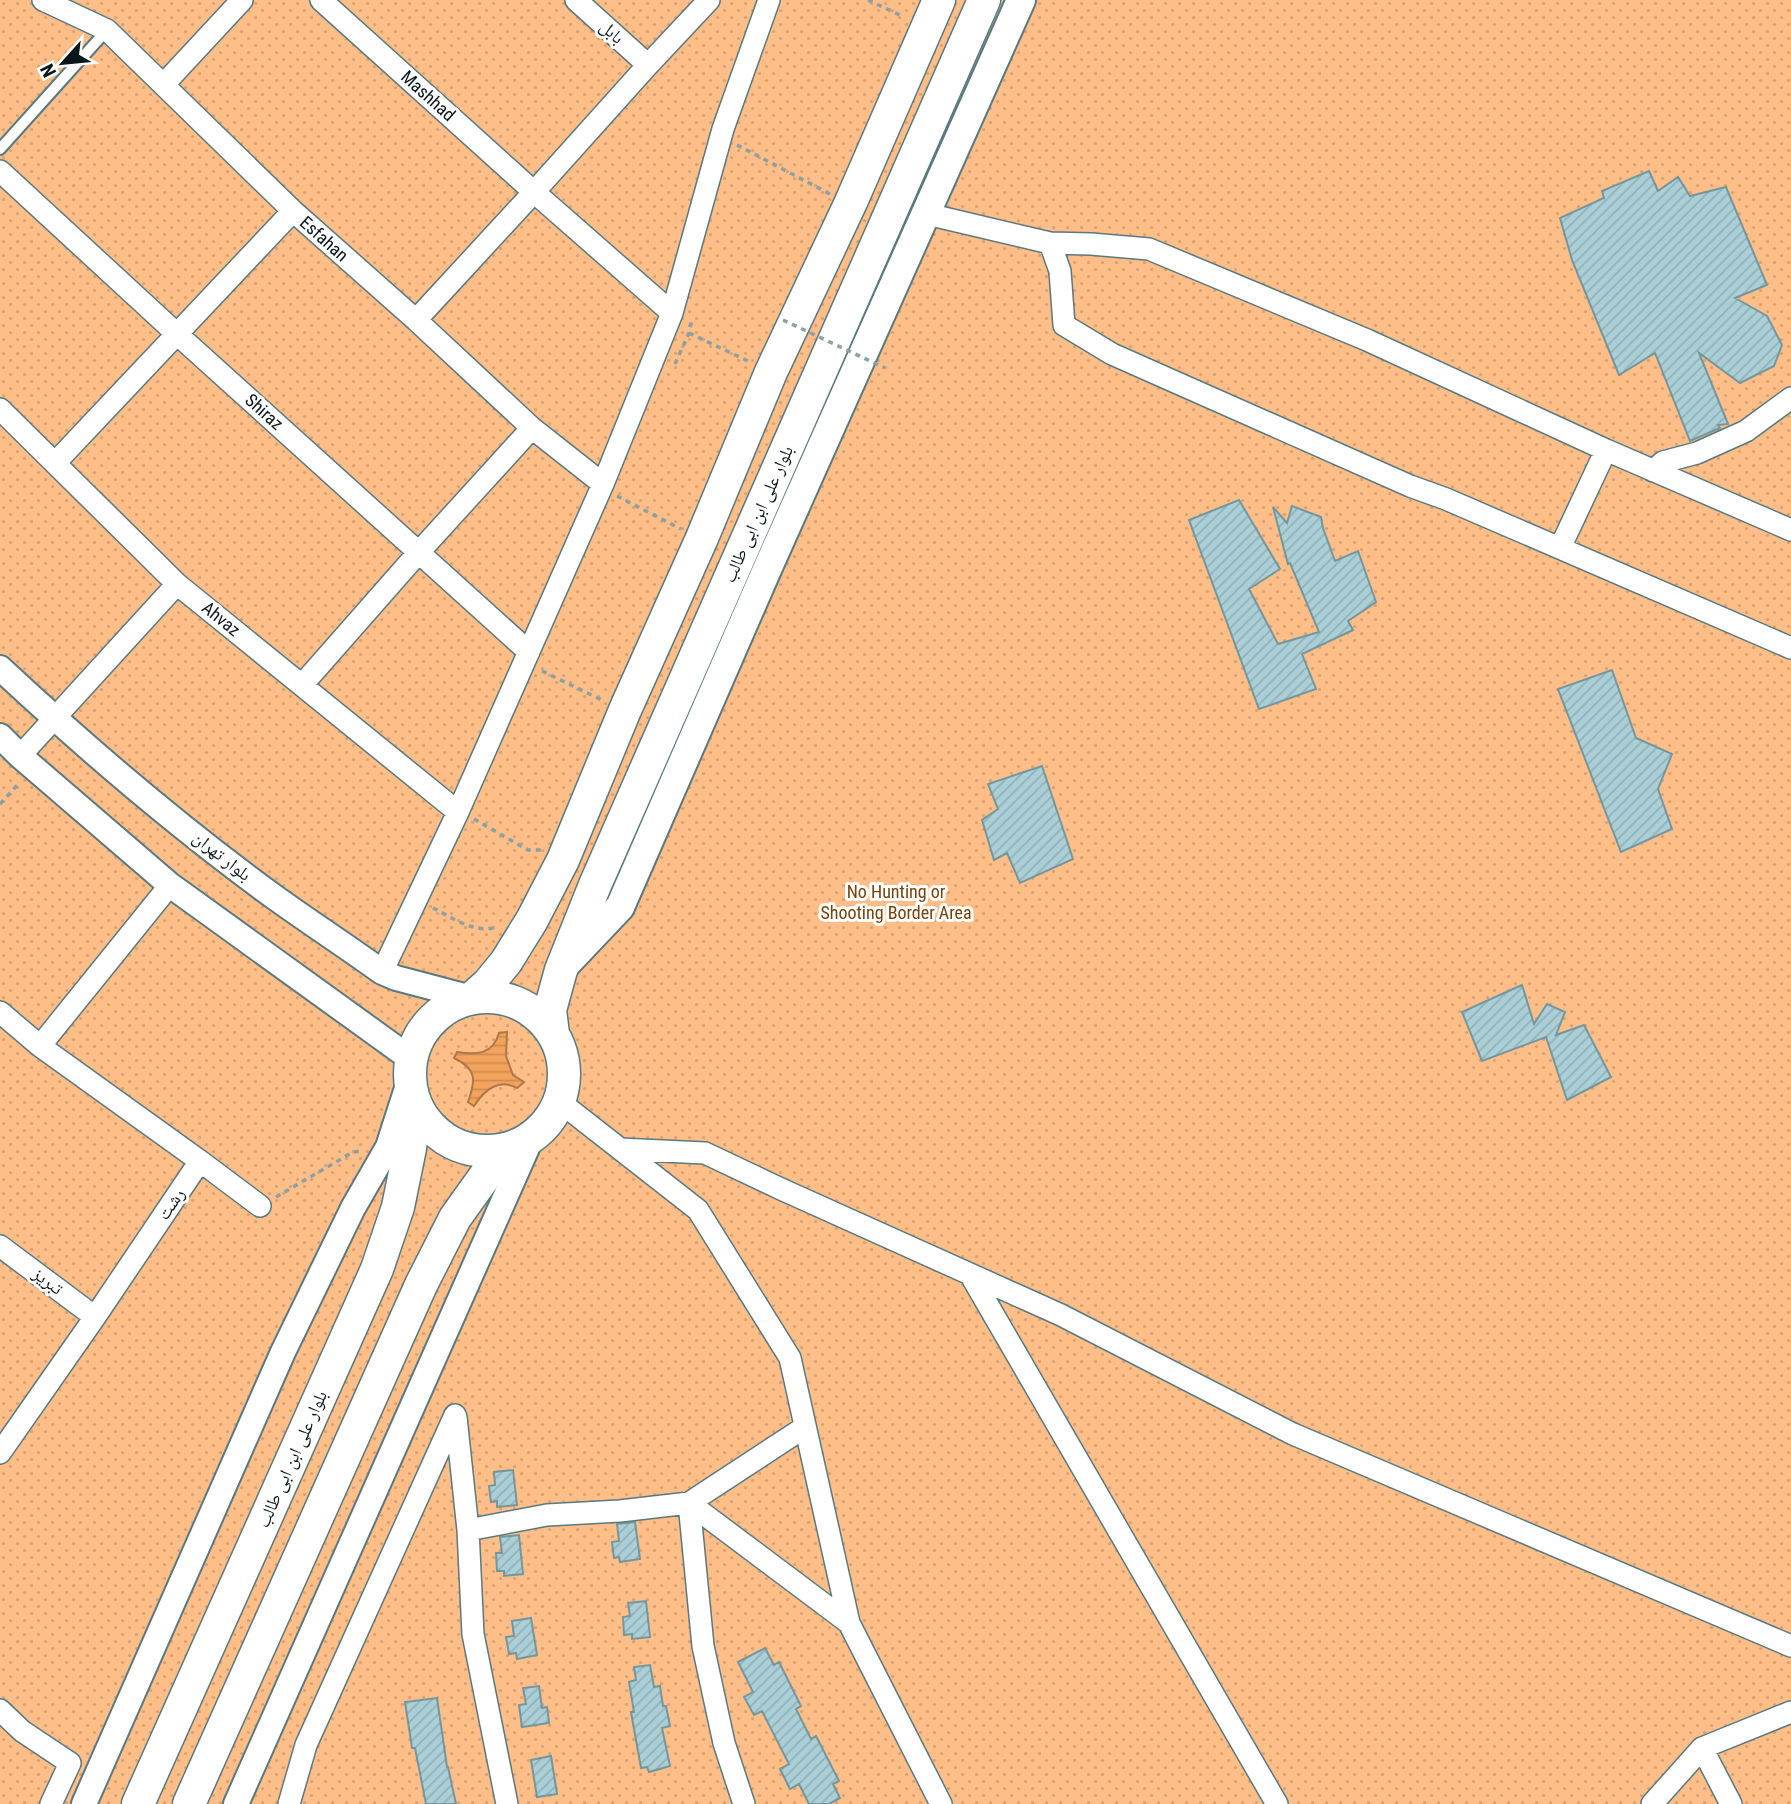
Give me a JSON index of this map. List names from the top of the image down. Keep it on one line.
{"streets":{"main road":["بلوار علی ابن ابی طالب"],"street":["بابل","Mashhad","Esfahan","Shiraz","Ahvaz","بلوار تهران","رشت","تبریز"]},"crossings":[["بلوار علی ابن ابی طالب","بلوار تهران"],["رشت","تبریز"]],"parks":["No Hunting or Shooting Border Area"],"north":"bottom left"}
